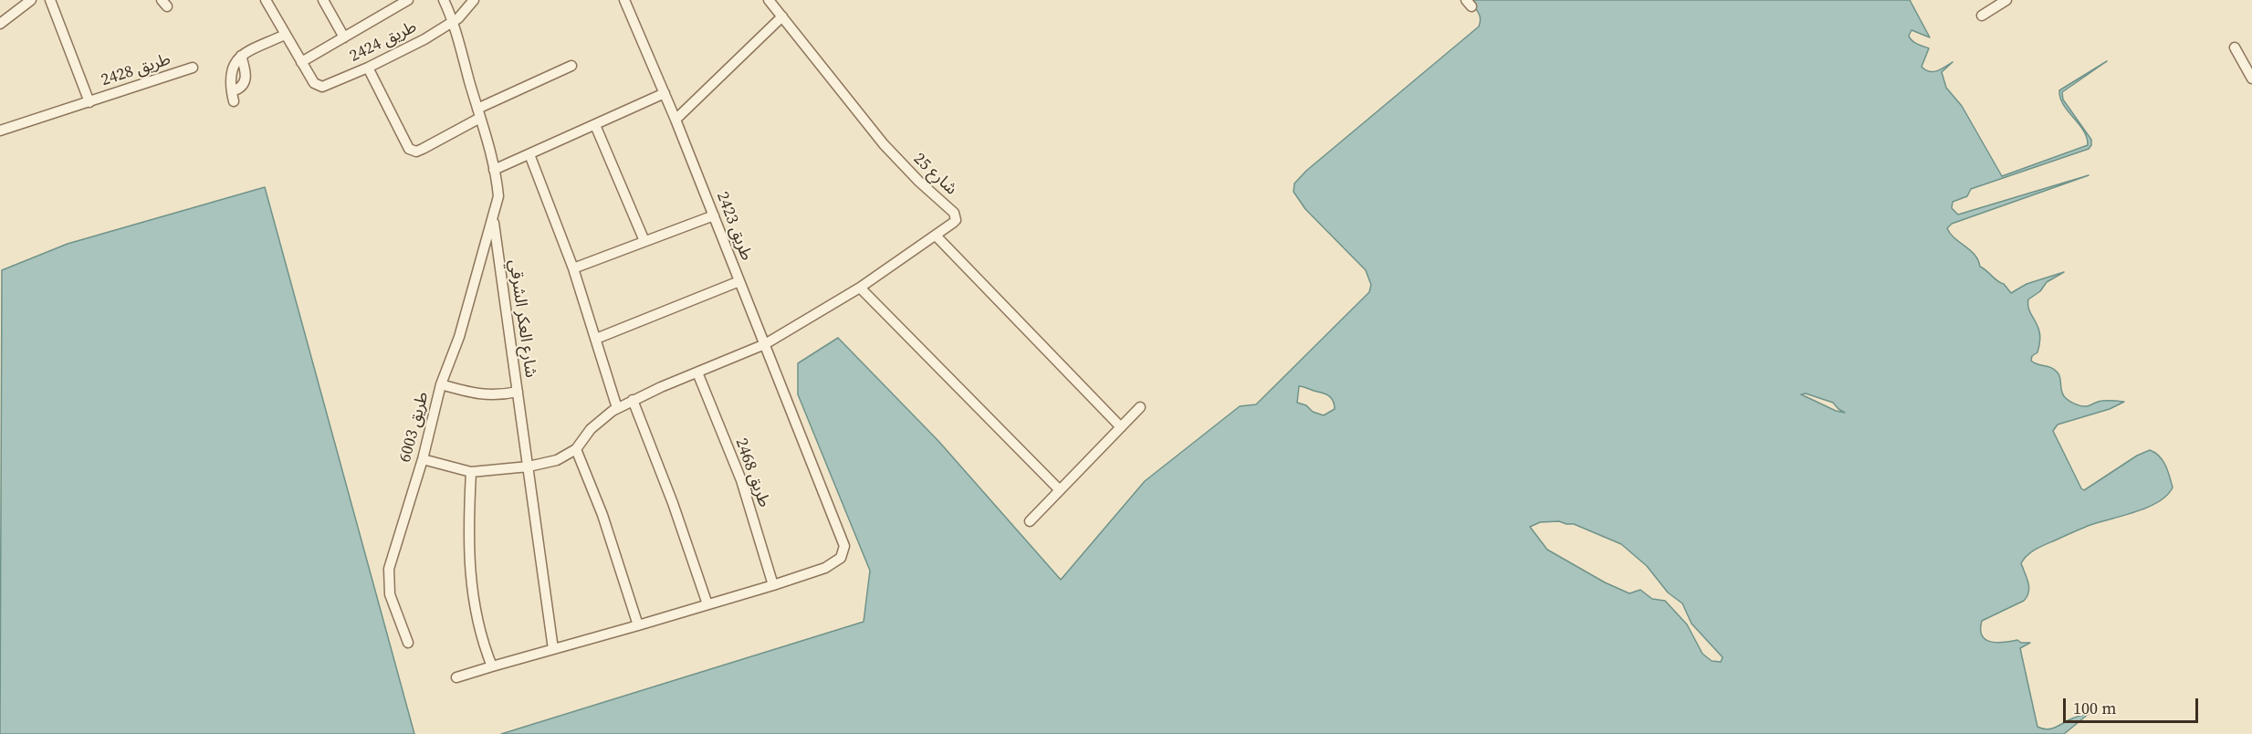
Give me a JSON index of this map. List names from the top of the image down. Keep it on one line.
{"streets":{"street":["طريق 2424","طريق 2428","شارع 25","طريق 2423","شارع العكر الشرقي","طريق 6003","طريق 2468"]},"crossings":[["طريق 2424","شارع العكر الشرقي"],["شارع 25","طريق 2423"],["شارع 25","طريق 2468"],["طريق 2423","طريق 2468"],["شارع العكر الشرقي","طريق 6003"]],"scale_bar":"100 m"}
